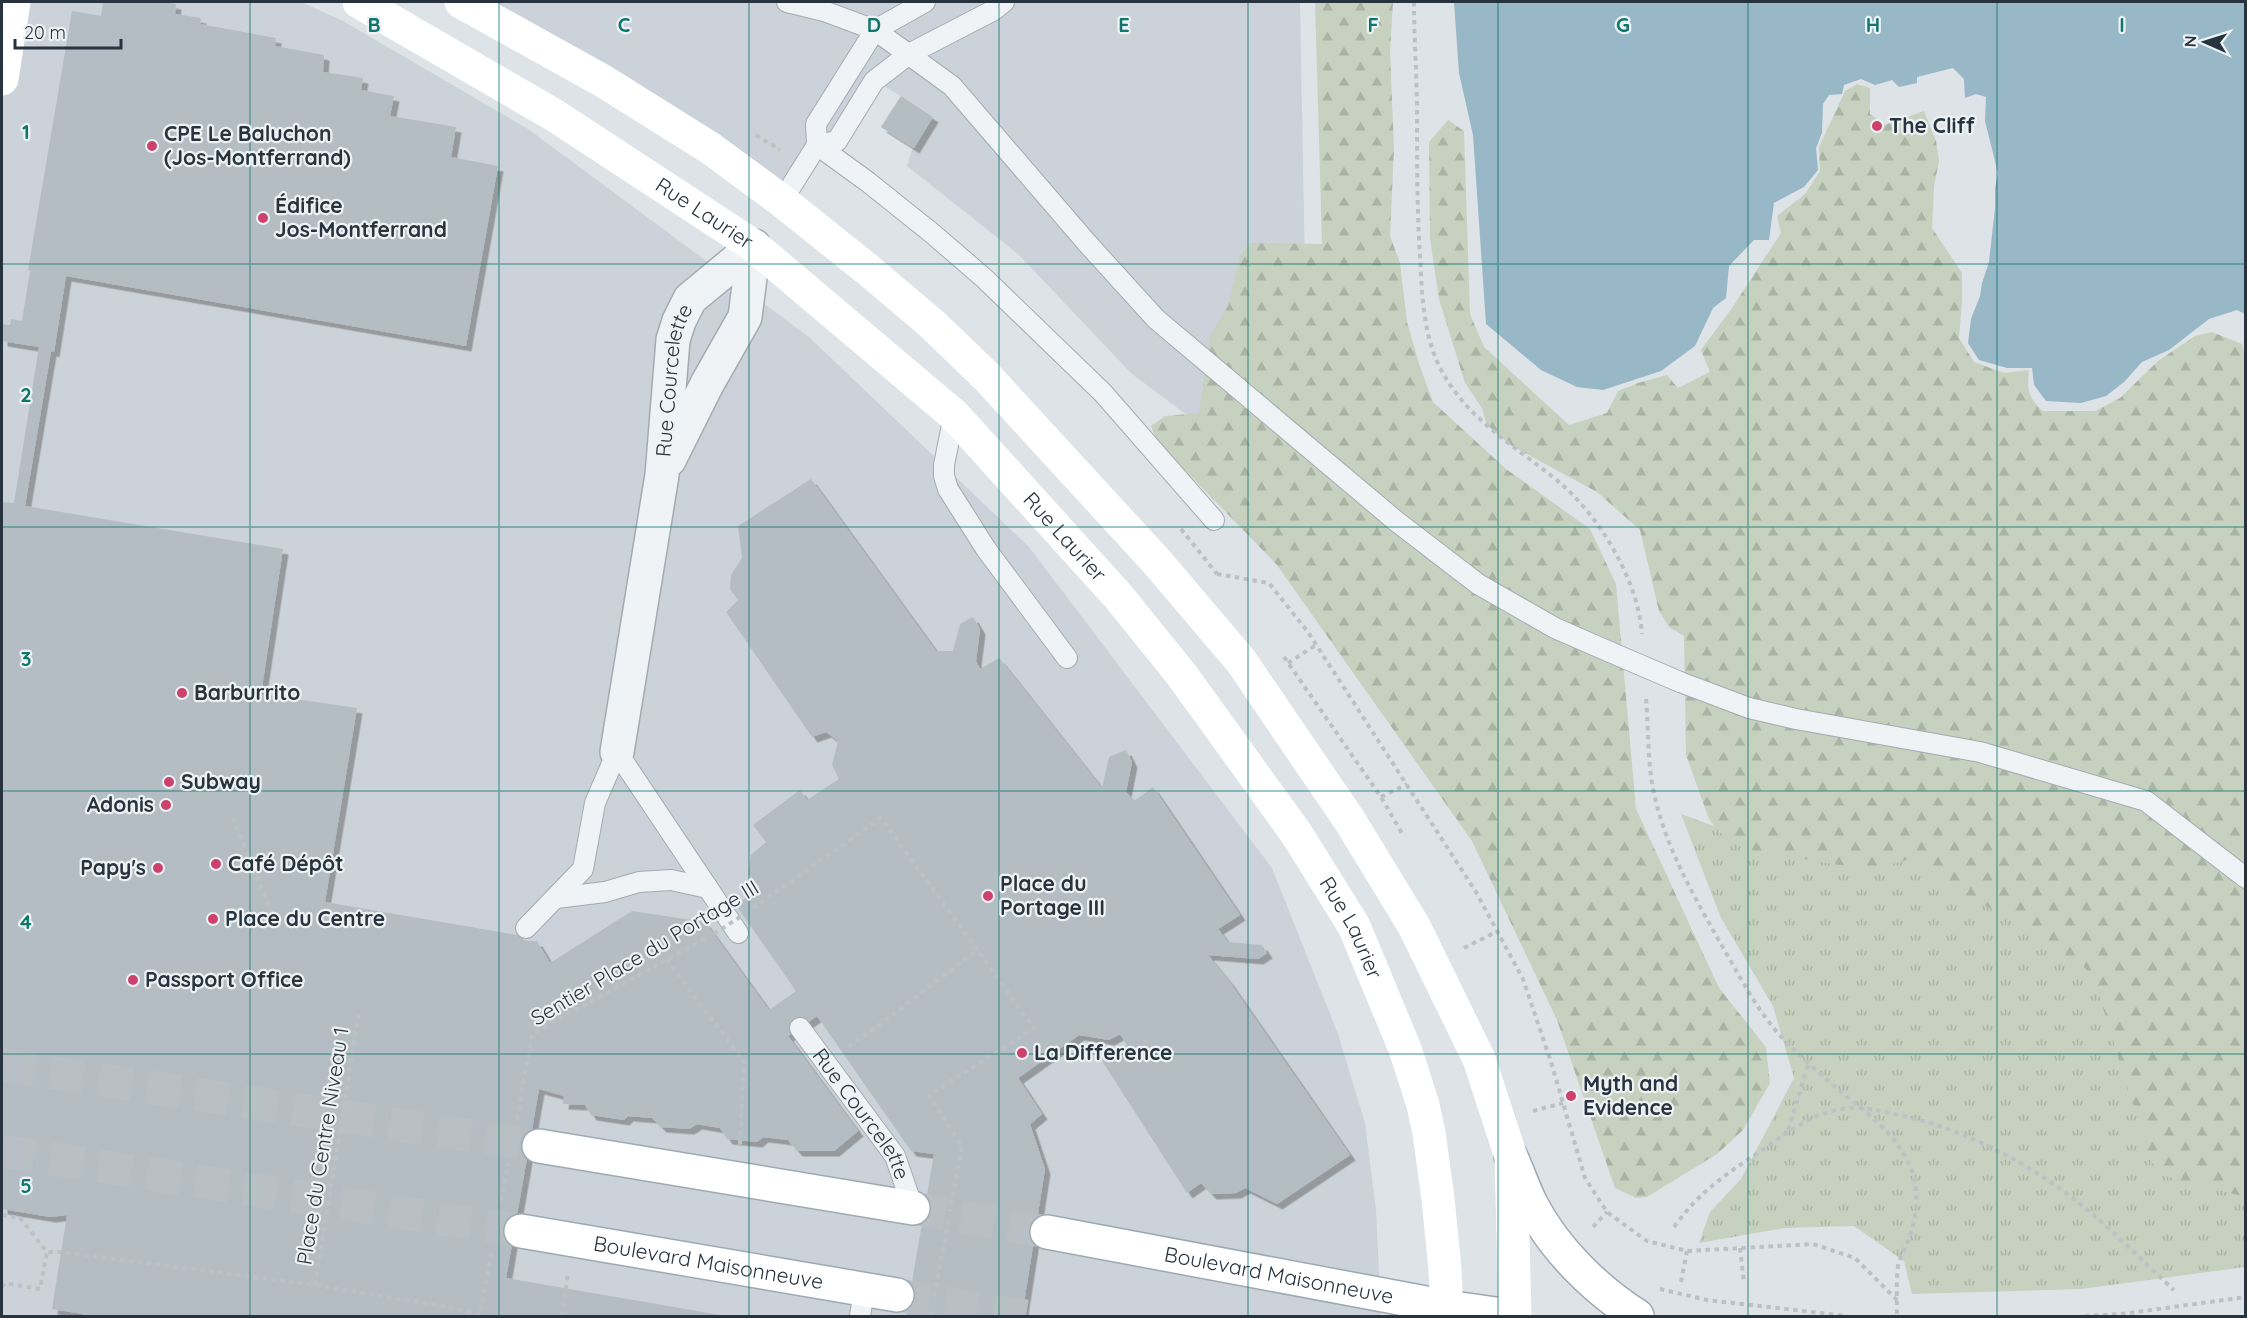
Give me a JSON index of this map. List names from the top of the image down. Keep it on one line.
{"streets":{"main road":["Rue Laurier","Boulevard Maisonneuve"],"street":["Rue Courcelette"],"path":["Sentier Place du Portage III","Place du Centre Niveau 1"]},"crossings":[["Rue Laurier","Rue Courcelette"],["Rue Laurier","Boulevard Maisonneuve"]],"places":["The Cliff","CPE Le Baluchon (Jos-Montferrand)","Édifice Jos-Montferrand","Barburrito","Subway","Adonis","Café Dépôt","Papy's","Place du Portage III","Place du Centre","Passport Office","La Difference","Myth and Evidence"],"scale_bar":"20 m","north":"left","grid":{"columns":["B","C","D","E","F","G","H","I"],"rows":["1","2","3","4","5"]}}
